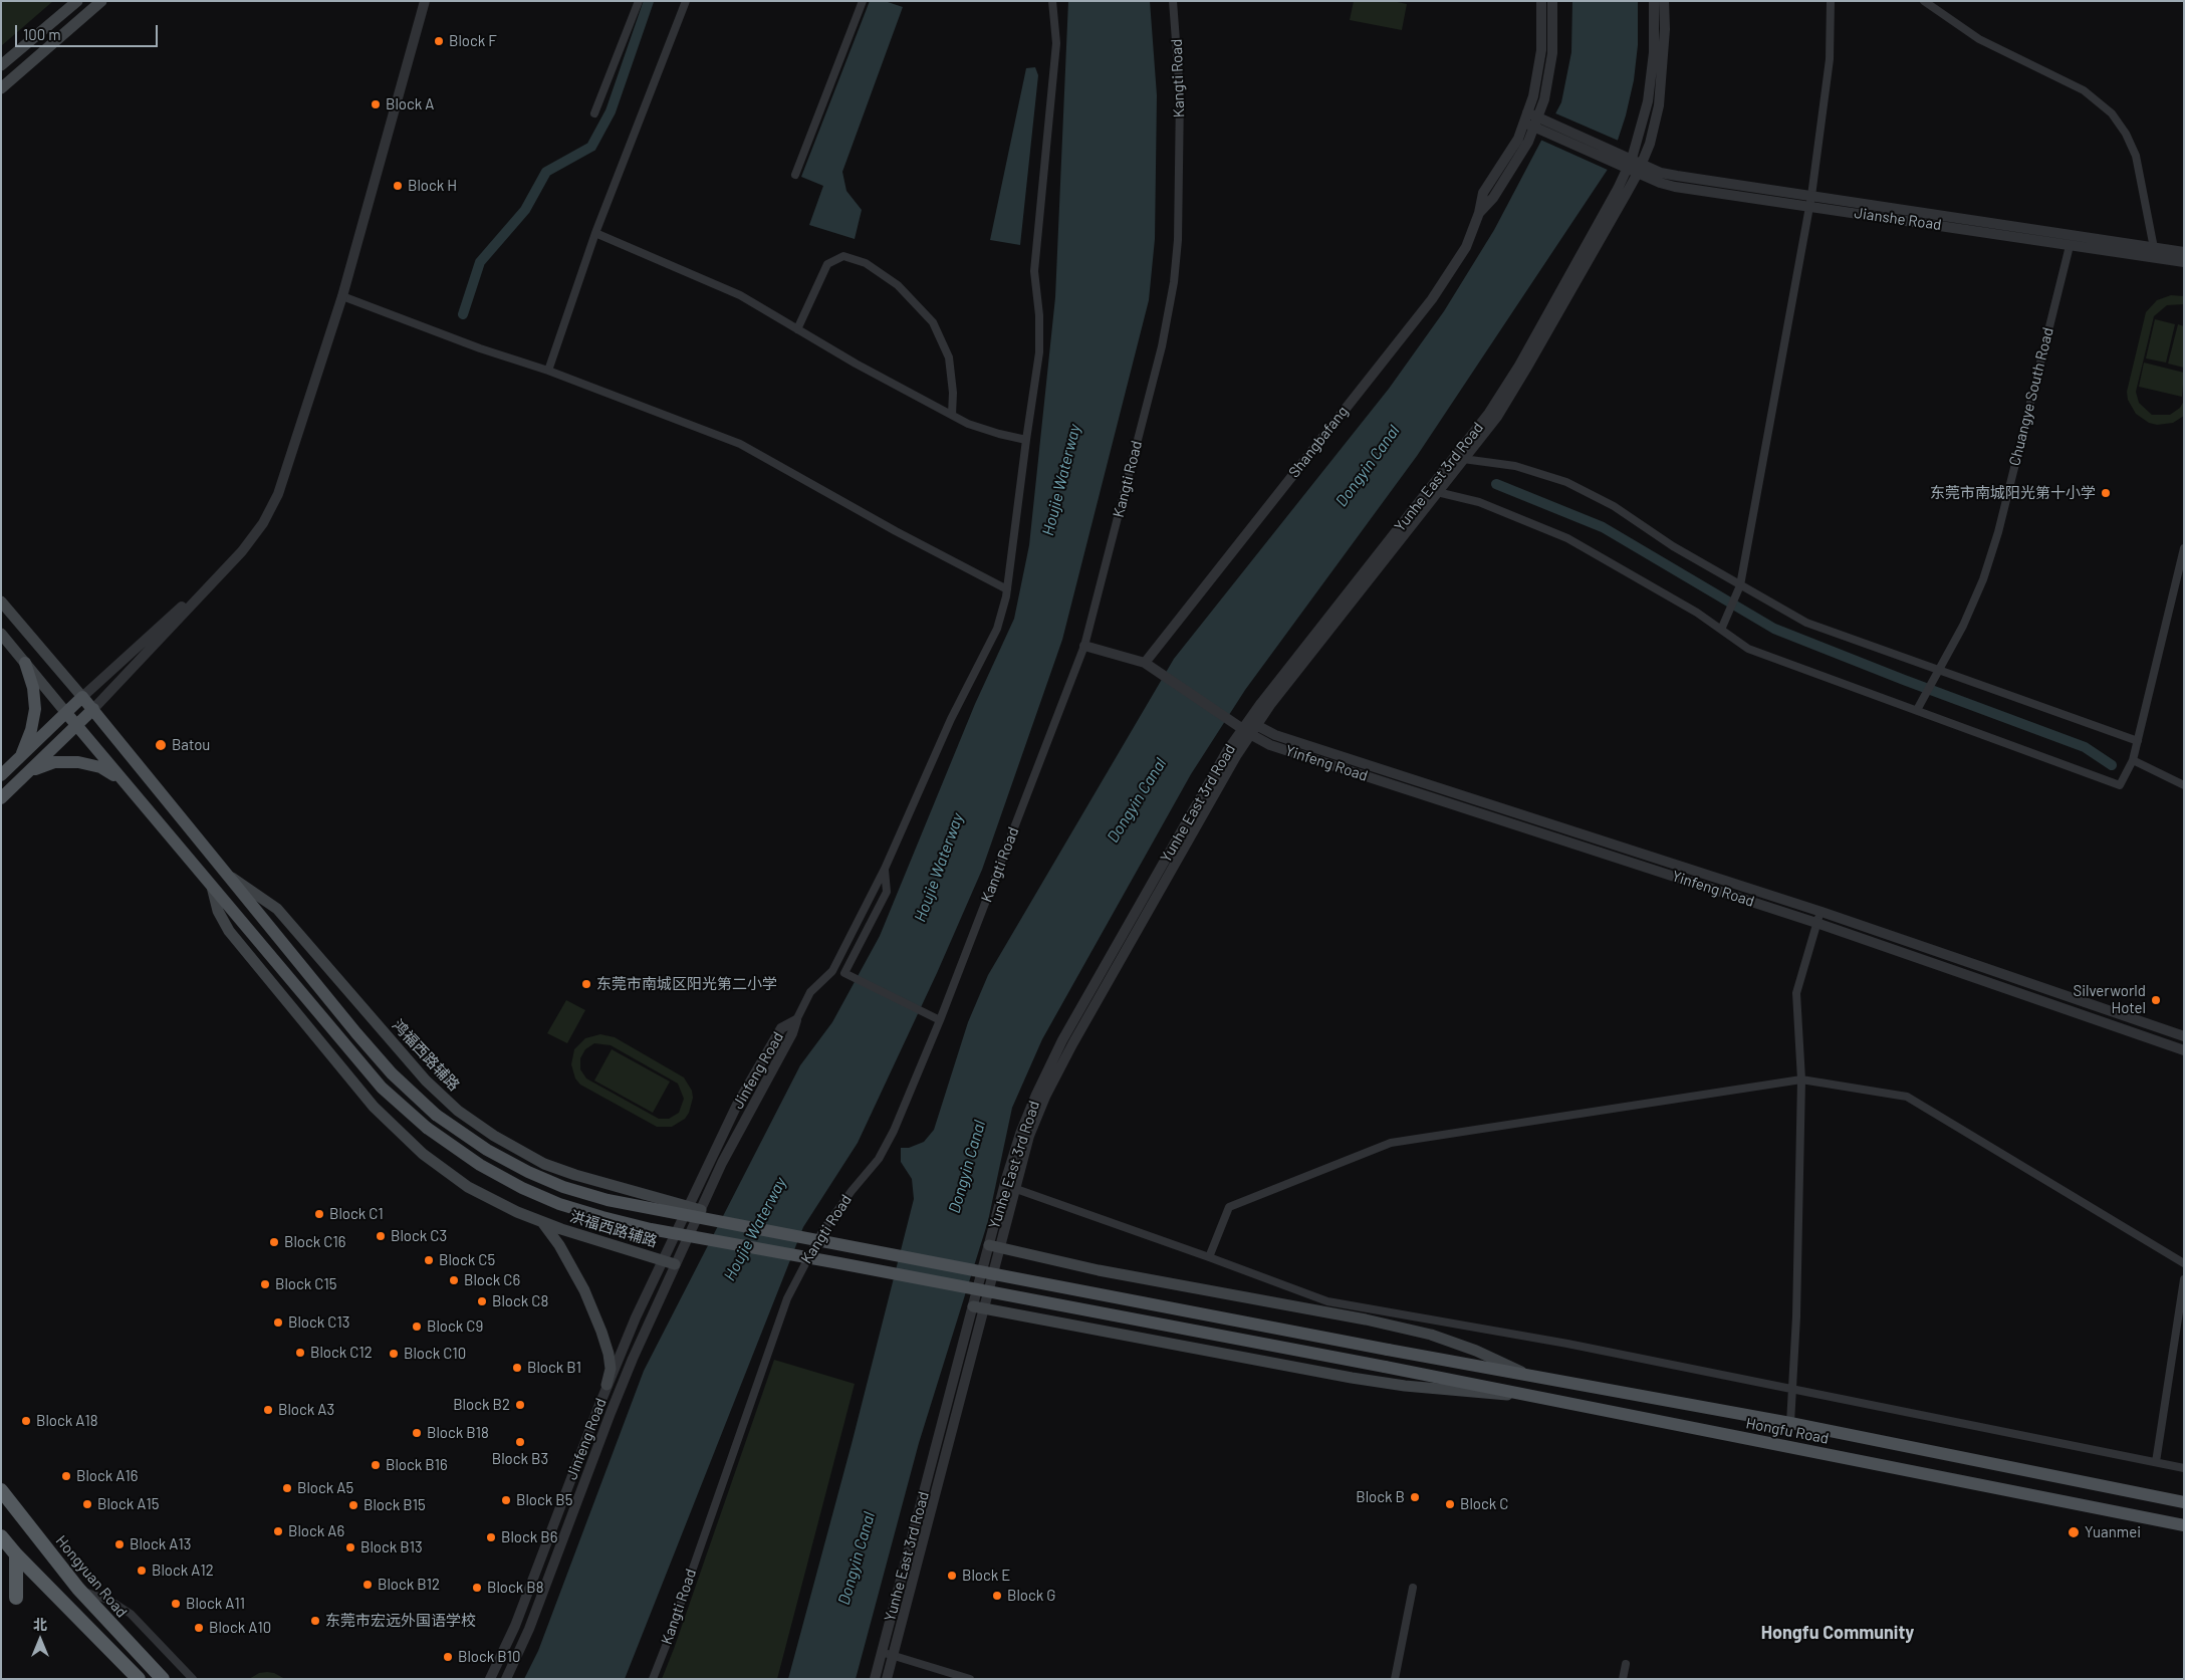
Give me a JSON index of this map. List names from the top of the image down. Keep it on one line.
{"streets":{"highway":["Hongyuan Road"],"main road":["鸿福西路辅路","洪福西路辅路","Hongfu Road"],"street":["Kangti Road","Jianshe Road","Chuangye South Road","Shangbafang","Yunhe East 3rd Road","Yinfeng Road","Jinfeng Road"]},"crossings":[["Jianshe Road","Chuangye South Road"],["Jianshe Road","Shangbafang"],["Jianshe Road","Yunhe East 3rd Road"],["Yunhe East 3rd Road","Yinfeng Road"],["鸿福西路辅路","Jinfeng Road"],["鸿福西路辅路","Hongfu Road"],["Jinfeng Road","洪福西路辅路"]],"districts":["Hongfu Community"],"water":["Dongyin Canal","Houjie Waterway"],"places":["Block F","Block A","Block H","东莞市南城阳光第十小学","Batou","东莞市南城区阳光第二小学","Silverworld Hotel","Block C1","Block C3","Block C16","Block C5","Block C6","Block C15","Block C8","Block C13","Block C9","Block C12","Block C10","Block B1","Block B2","Block A3","Block A18","Block B18","Block B3","Block B16","Block A16","Block A5","Block B","Block B5","Block A15","Block C","Block B15","Block A6","Yuanmei","Block B6","Block A13","Block B13","Block A12","Block E","Block B12","Block B8","Block G","Block A11","东莞市宏远外国语学校","Block A10","Block B10"],"scale_bar":"100 m","north":"top"}
